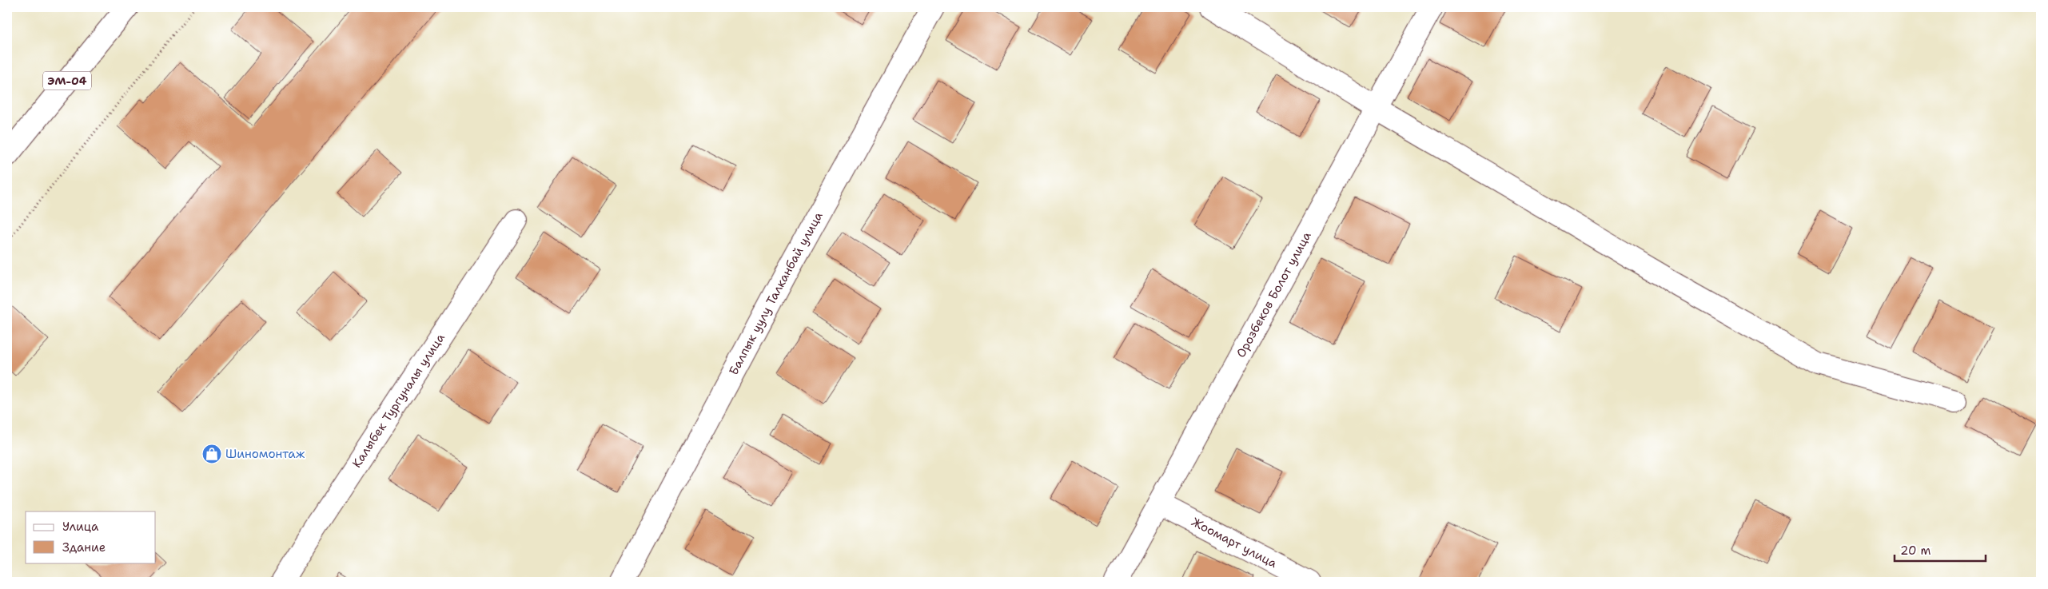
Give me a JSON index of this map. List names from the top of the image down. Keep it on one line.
{"streets":{"main road":["ЭМ-04","Балпык уулу Талканбай улица","Орозбеков Болот улица","Калыбек Тургуналы улица","Жоомарт улица"]},"crossings":[["Орозбеков Болот улица","Жоомарт улица"]],"places":{"shop":["Шиномонтаж"]},"legend":["Улица","Здание"],"scale_bar":"20 m"}
